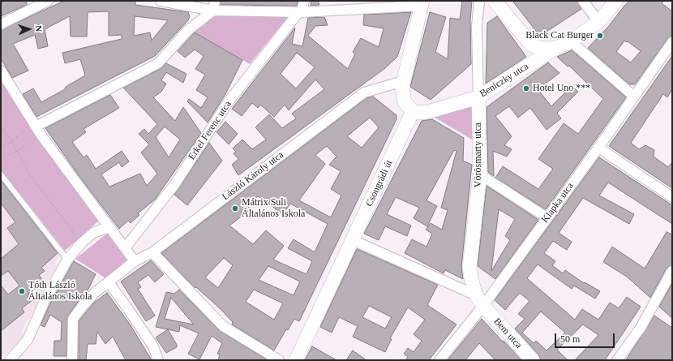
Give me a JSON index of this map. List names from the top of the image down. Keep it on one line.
{"streets":{"street":["Beniczky utca","Erkel Ferenc utca","Vörösmarty utca","László Károly utca","Csongrádi út","Klapka utca","Bem utca"]},"crossings":[["Beniczky utca","Vörösmarty utca"],["Beniczky utca","Csongrádi út"],["Vörösmarty utca","Klapka utca"],["Vörösmarty utca","Bem utca"],["Klapka utca","Bem utca"]],"places":["Black Cat Burger","Hotel Uno ***","Mátrix Suli Általános Iskola","Tóth László Általános Iskola"],"scale_bar":"50 m","north":"right"}
